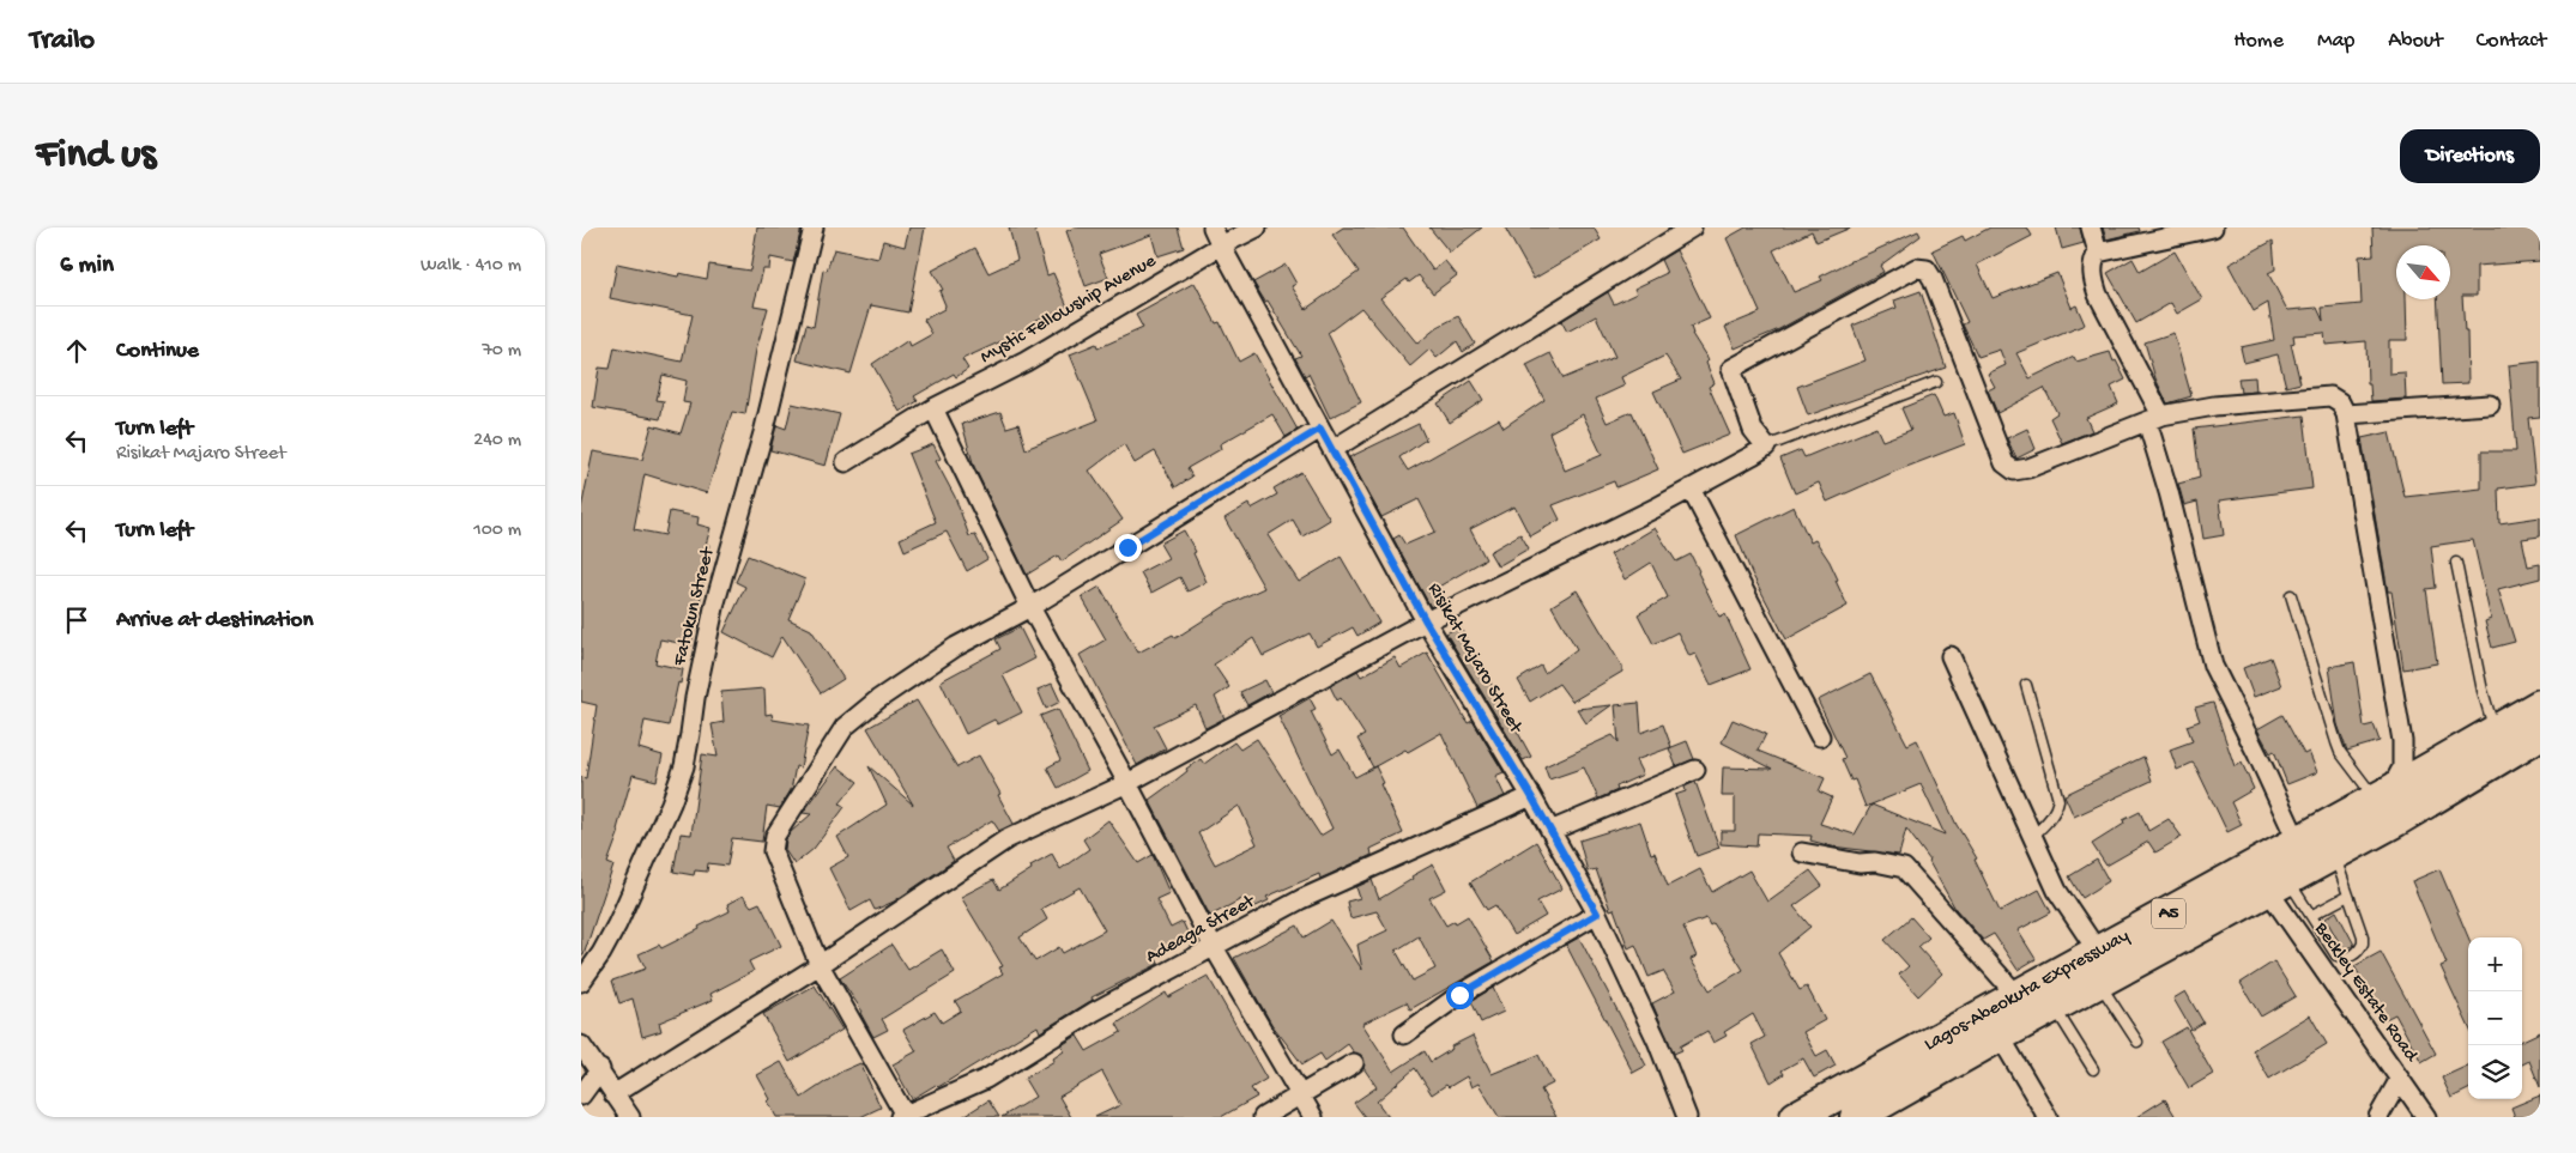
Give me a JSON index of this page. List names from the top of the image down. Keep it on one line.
{"streets":{"highway":["A5","Lagos-Abeokuta Expressway"],"street":["Mystic Fellowship Avenue","Fatokun Street","Risikat Majaro Street","Adeaga Street","Beckley Estate Road"]},"crossings":[["Mystic Fellowship Avenue","Risikat Majaro Street"],["Risikat Majaro Street","Adeaga Street"],["Lagos-Abeokuta Expressway","Beckley Estate Road"]],"north":"bottom right","page":{"header":"Trailo","nav":["Home","Map","About","Contact"],"buttons":"Directions","title":"Find us","heading":["6 min","Walk · 410 m"],"list":[["Continue","70 m"],["Turn left","Risikat Majaro Street","240 m"],["Turn left","100 m"],"Arrive at destination"],"map_buttons":["+","−"]}}
